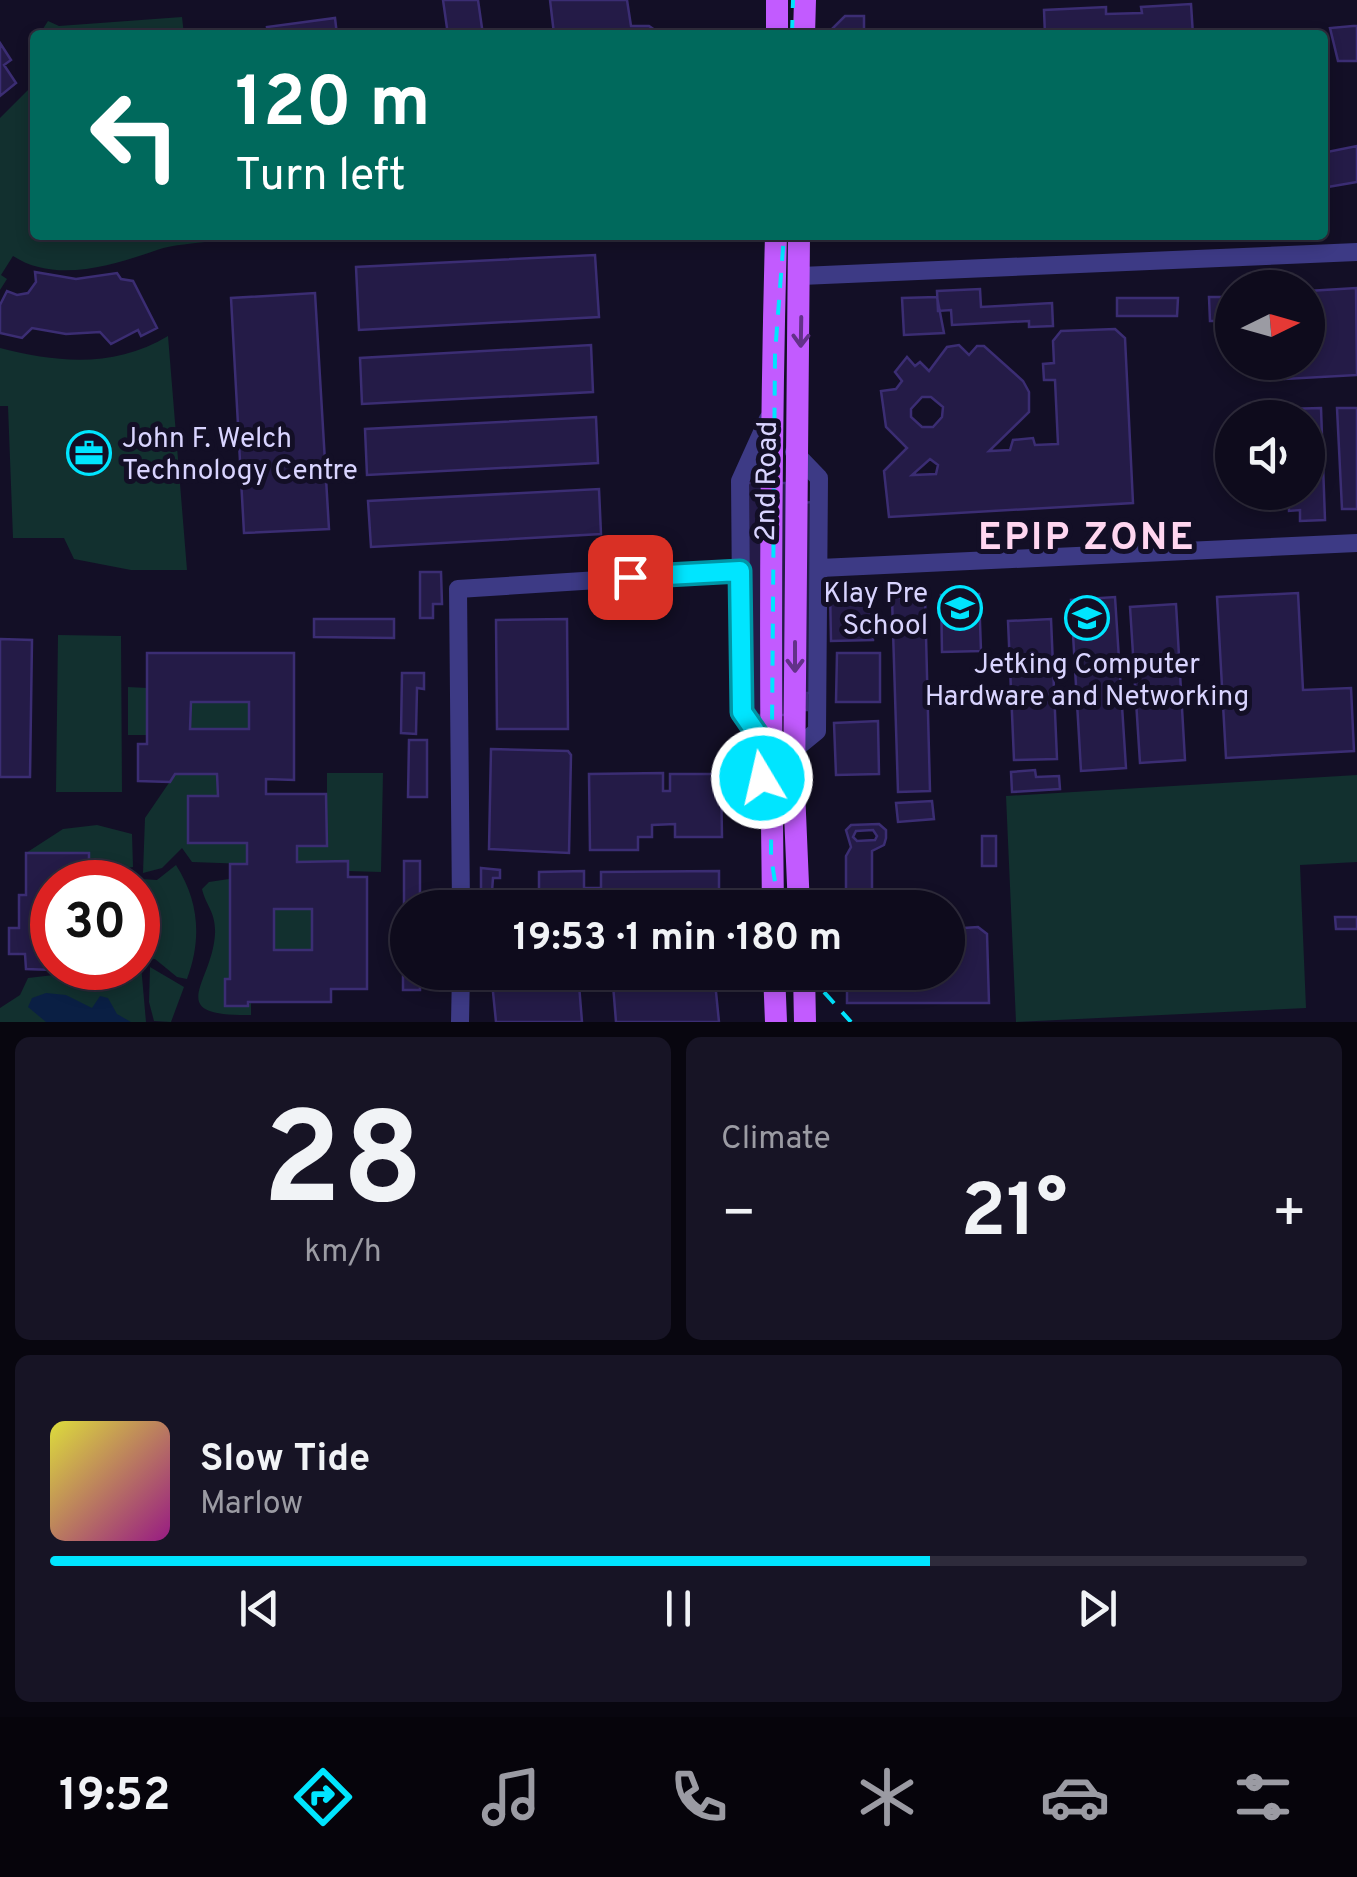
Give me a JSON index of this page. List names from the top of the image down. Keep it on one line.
{"streets":{"main road":["2nd Road"]},"districts":["EPIP ZONE"],"places":{"office":["John F. Welch Technology Centre"],"school or university":["Klay Pre School","Jetking Computer Hardware and Networking"]},"north":"right","page":{"turn":["120 m","Turn left"],"limit":"30","trip":"19:53 · 1 min · 180 m","tile":[["28","km/h"],"Climate"],"heat":["−","21°","+"],"song":["Slow Tide","Marlow"],"tabs":"19:52"}}
